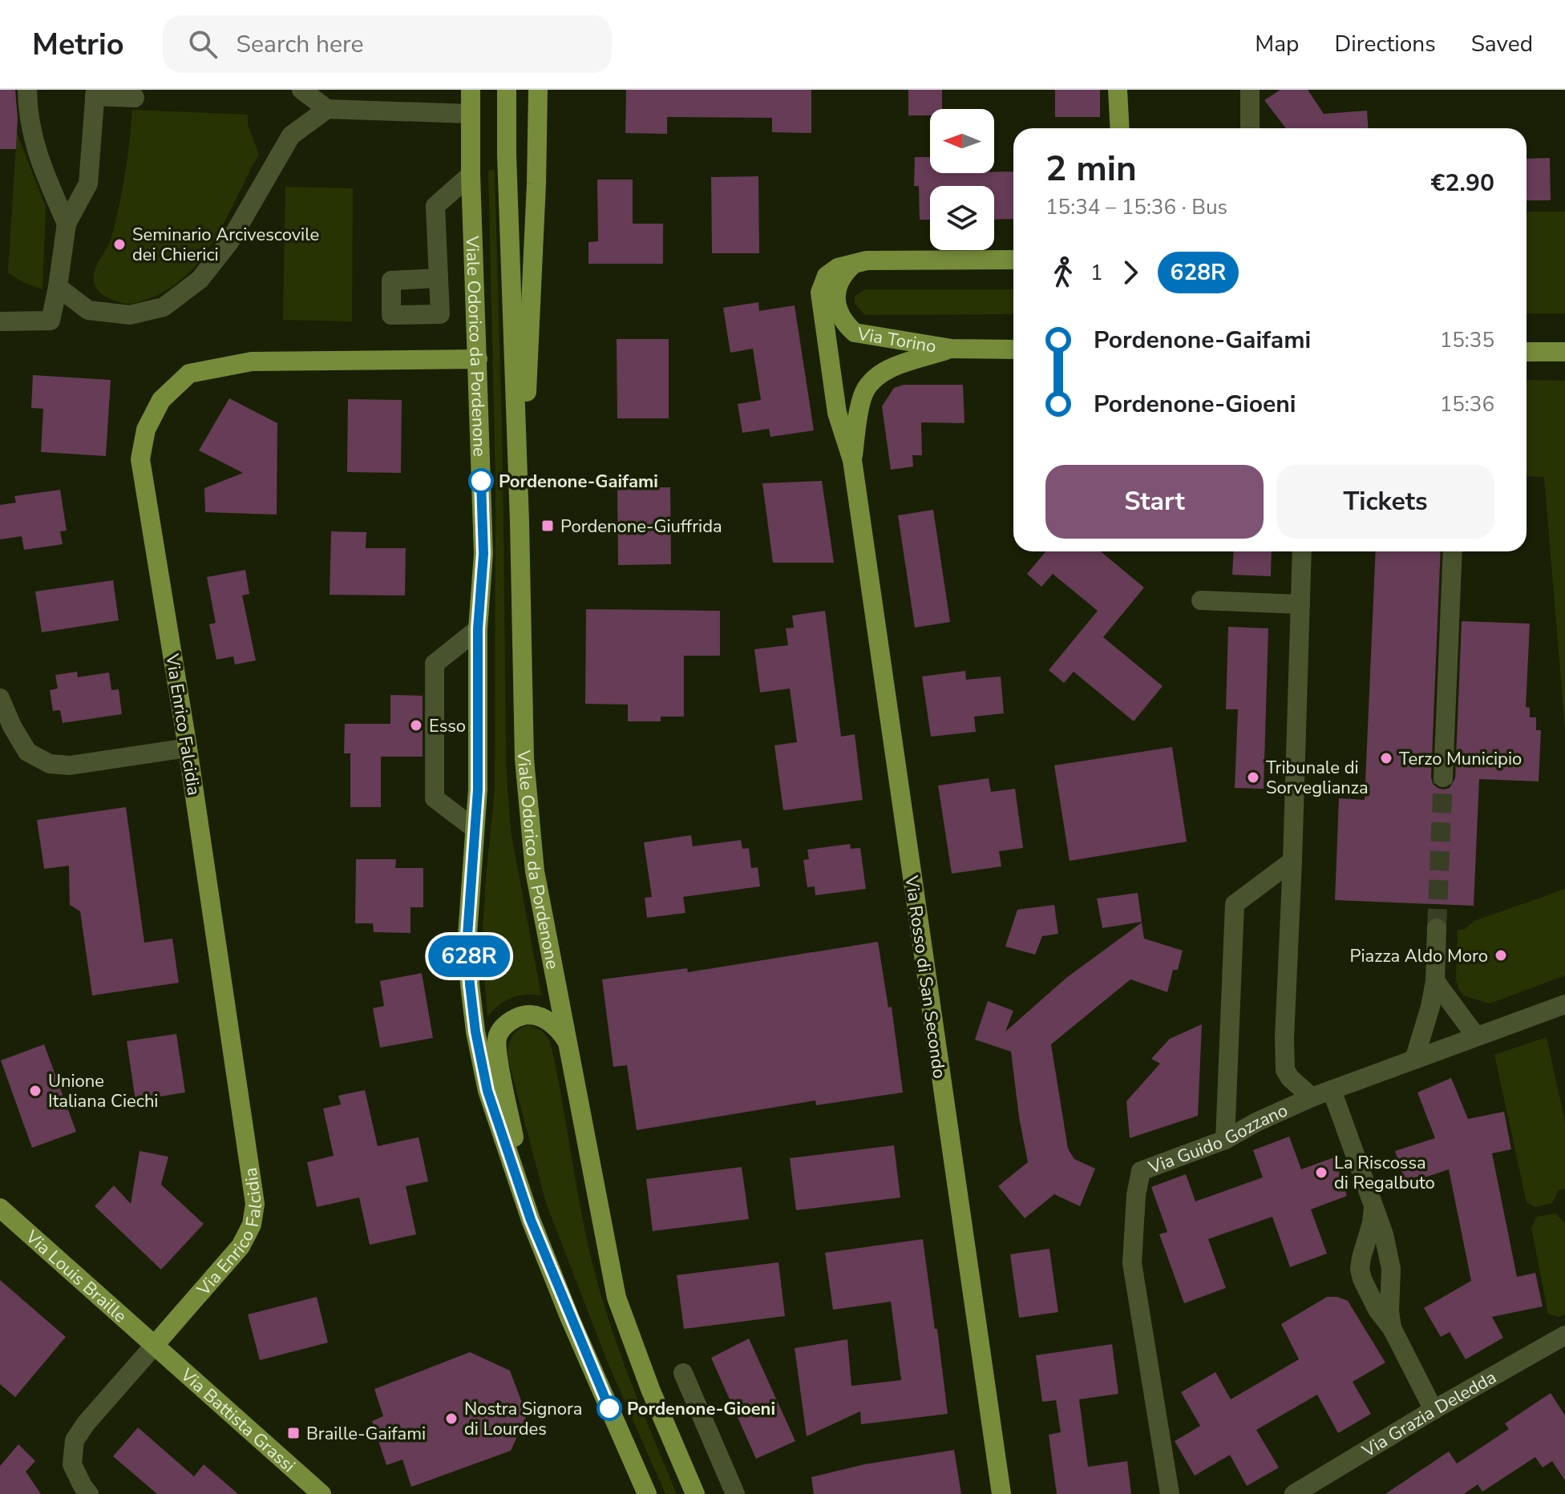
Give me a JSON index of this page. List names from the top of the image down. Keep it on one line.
{"streets":{"main road":["Via Torino","Viale Odorico da Pordenone","Via Enrico Falcidia","Via Rosso di San Secondo","Via Louis Braille","Via Battista Grassi"],"street":["Via Guido Gozzano","Via Grazia Deledda"]},"crossings":[["Viale Odorico da Pordenone","Via Enrico Falcidia"],["Via Enrico Falcidia","Via Louis Braille"],["Via Enrico Falcidia","Via Battista Grassi"],["Via Louis Braille","Via Battista Grassi"]],"places":{"other":["Seminario Arcivescovile dei Chierici","Pordenone-Gaifami","Esso","Terzo Municipio","Tribunale di Sorveglianza","Piazza Aldo Moro","Unione Italiana Ciechi","La Riscossa di Regalbuto","Pordenone-Gioeni","Nostra Signora di Lourdes"],"transit":["Pordenone-Giuffrida","Braille-Gaifami"]},"lines":["bus line 628R"],"north":"left","page":{"header":"Metrio","search":"Search here","nav":["Map","Directions","Saved"],"on_map":"628R","heading":["2 min","15:34 – 15:36 · Bus","€2.90"],"legs":["1","628R"],"list":[{"name":"Pordenone-Gaifami","value":"15:35"},{"name":"Pordenone-Gioeni","value":"15:36"}],"buttons":["Start","Tickets"]}}
